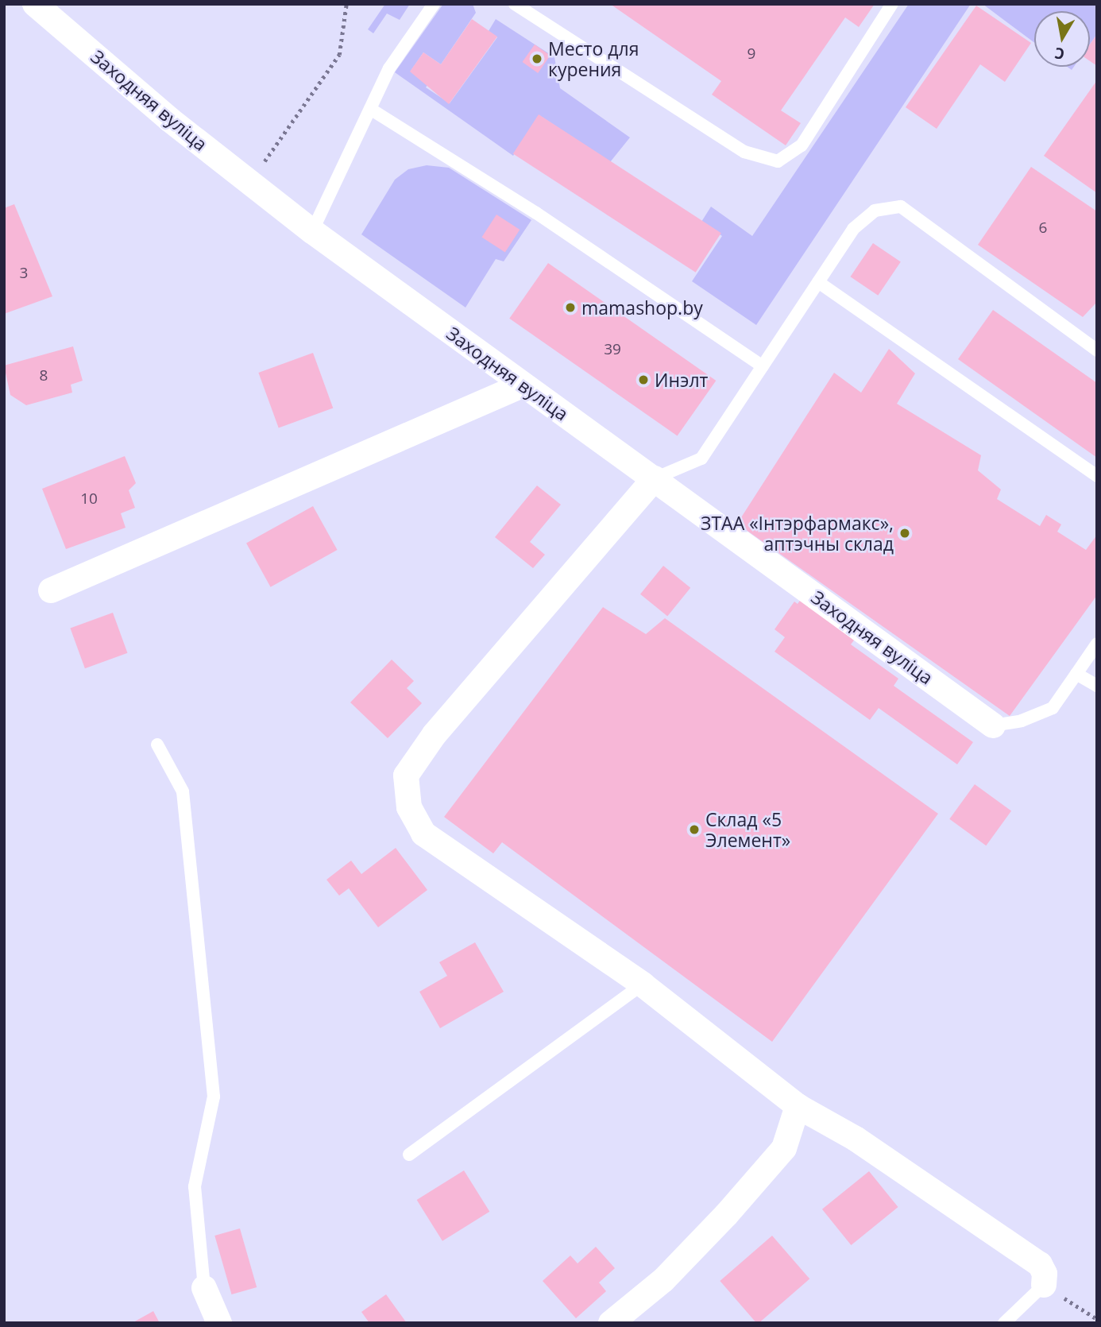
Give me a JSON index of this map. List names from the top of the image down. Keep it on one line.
{"streets":{"street":["Заходняя вуліца"]},"places":["Место для курения","mamashop.by","Инэлт","ЗТАА «Інтэрфармакс», аптэчны склад","Склад «5 Элемент»"],"house_numbers":["9","6","3","39","8","10"],"north":"bottom"}
